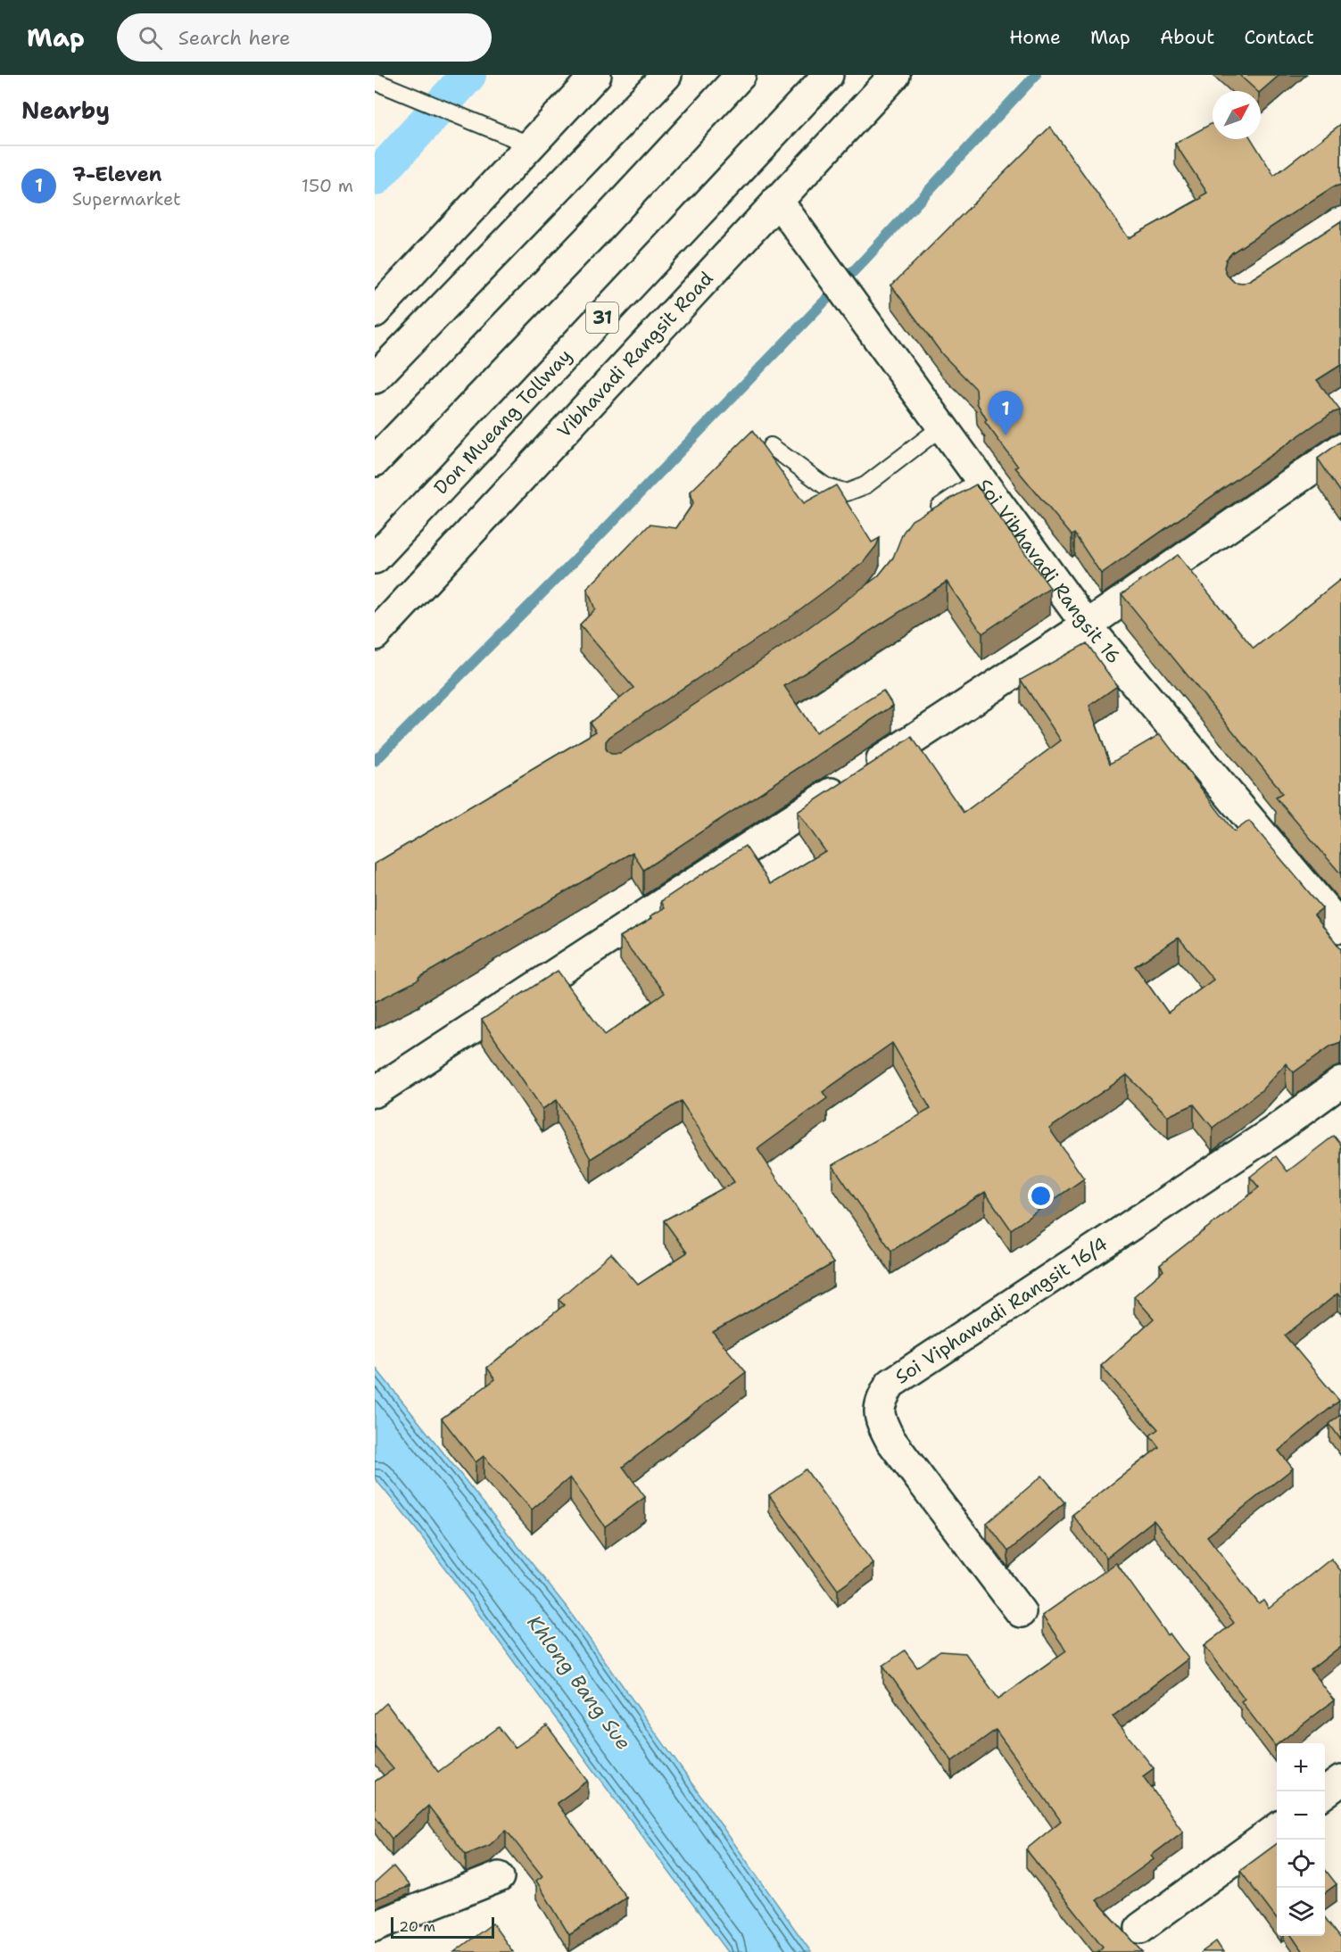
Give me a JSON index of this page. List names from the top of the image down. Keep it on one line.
{"streets":{"main road":["31","Vibhavadi Rangsit Road","Don Mueang Tollway","Soi Vibhavadi Rangsit 16","Soi Viphawadi Rangsit 16/4"]},"crossings":[["31","Don Mueang Tollway"],["Vibhavadi Rangsit Road","Soi Vibhavadi Rangsit 16"]],"water":["Khlong Bang Sue"],"scale_bar":"20 m","north":"top right","page":{"header":"Map","search":"Search here","nav":["Home","Map","About","Contact"],"heading":"Nearby","list":[{"mark":"1","name":"7-Eleven","note":"Supermarket","value":"150 m"}],"pins":"1","map_buttons":["+","−"],"scale":"20 m"}}
